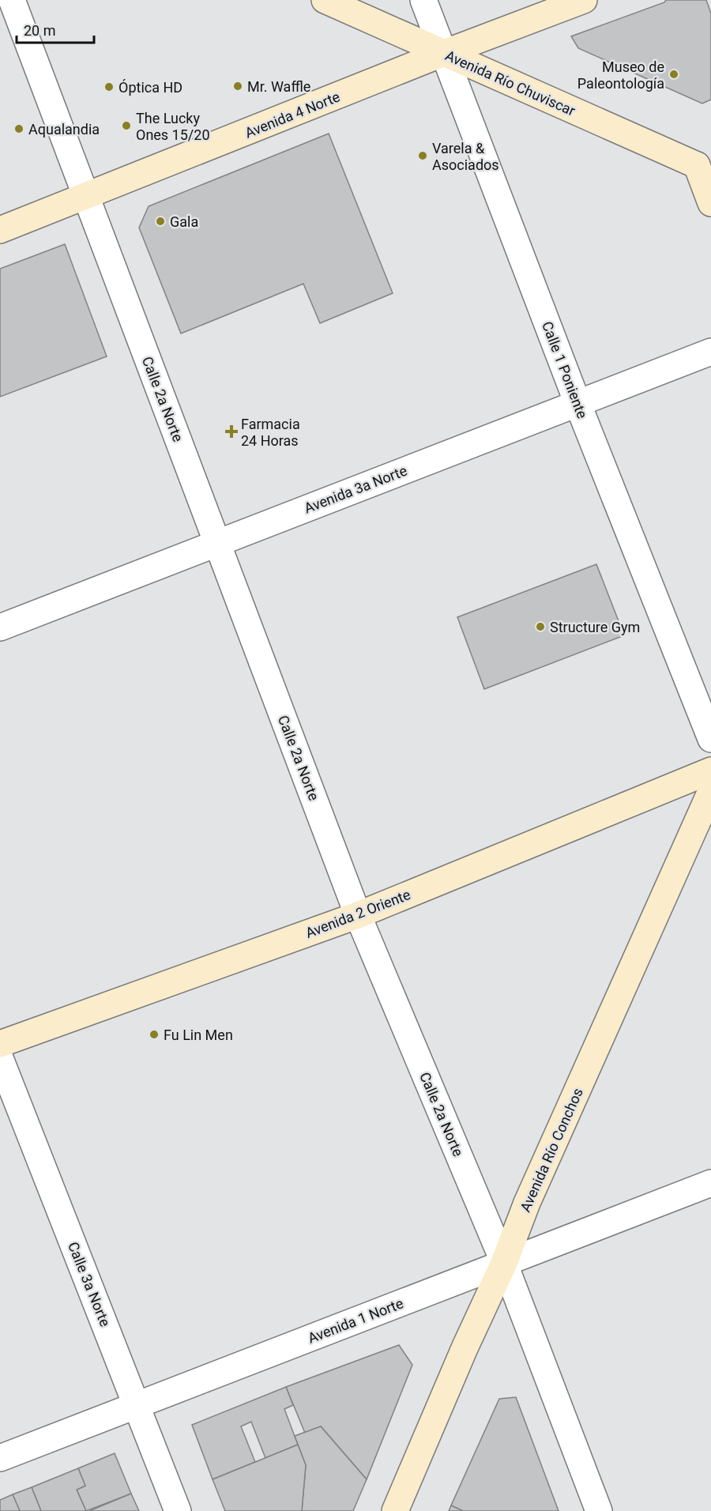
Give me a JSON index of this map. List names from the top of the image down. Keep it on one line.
{"streets":{"street":["Avenida Río Chuviscar","Avenida 4 Norte","Calle 1 Poniente","Calle 2a Norte","Avenida 3a Norte","Avenida 2 Oriente","Avenida Río Conchos","Calle 3a Norte","Avenida 1 Norte"]},"crossings":[["Avenida Río Chuviscar","Avenida 4 Norte"],["Avenida Río Chuviscar","Calle 1 Poniente"],["Avenida 4 Norte","Calle 1 Poniente"],["Avenida 4 Norte","Calle 2a Norte"],["Calle 1 Poniente","Avenida 3a Norte"],["Calle 2a Norte","Avenida 3a Norte"],["Calle 2a Norte","Avenida 2 Oriente"],["Calle 2a Norte","Avenida Río Conchos"],["Calle 2a Norte","Avenida 1 Norte"],["Avenida Río Conchos","Avenida 1 Norte"],["Calle 3a Norte","Avenida 1 Norte"]],"places":{"other":["Museo de Paleontología","Mr. Waffle","Óptica HD","The Lucky Ones 15/20","Aqualandia","Varela & Asociados","Gala","Structure Gym","Fu Lin Men"],"health":["Farmacia 24 Horas"]},"scale_bar":"20 m"}
